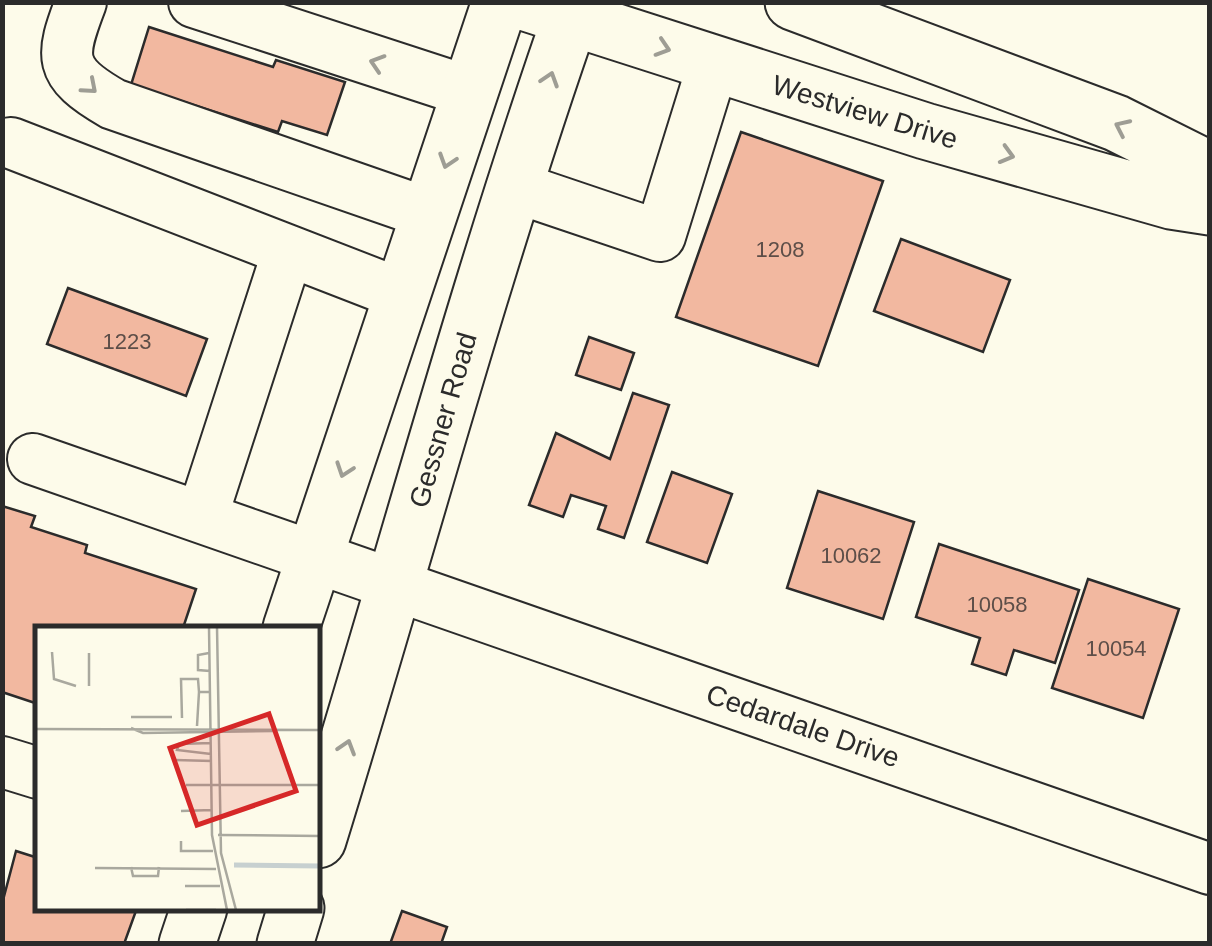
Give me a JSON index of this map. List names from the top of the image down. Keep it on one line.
{"streets":{"main road":["Westview Drive","Gessner Road"],"street":["Cedardale Drive"]},"crossings":[["Westview Drive","Gessner Road"],["Gessner Road","Cedardale Drive"]],"house_numbers":["1208","1223","10062","10058","10054"]}
